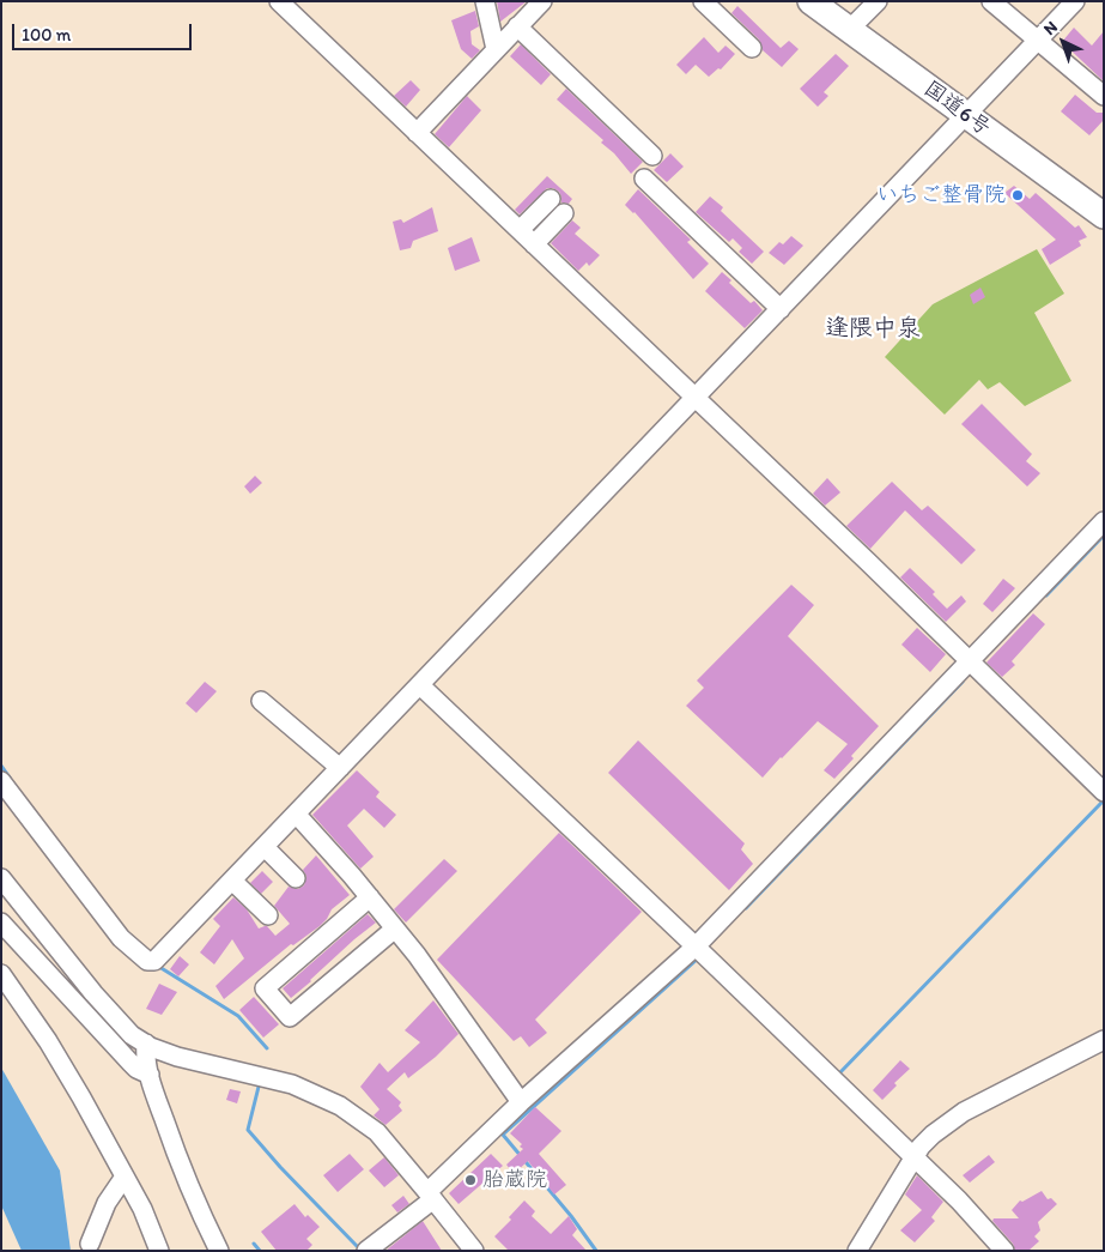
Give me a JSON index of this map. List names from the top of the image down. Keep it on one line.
{"streets":{"highway":["国道6号"]},"districts":["逢隈中泉"],"places":["いちご整骨院","胎蔵院"],"scale_bar":"100 m","north":"top left"}
